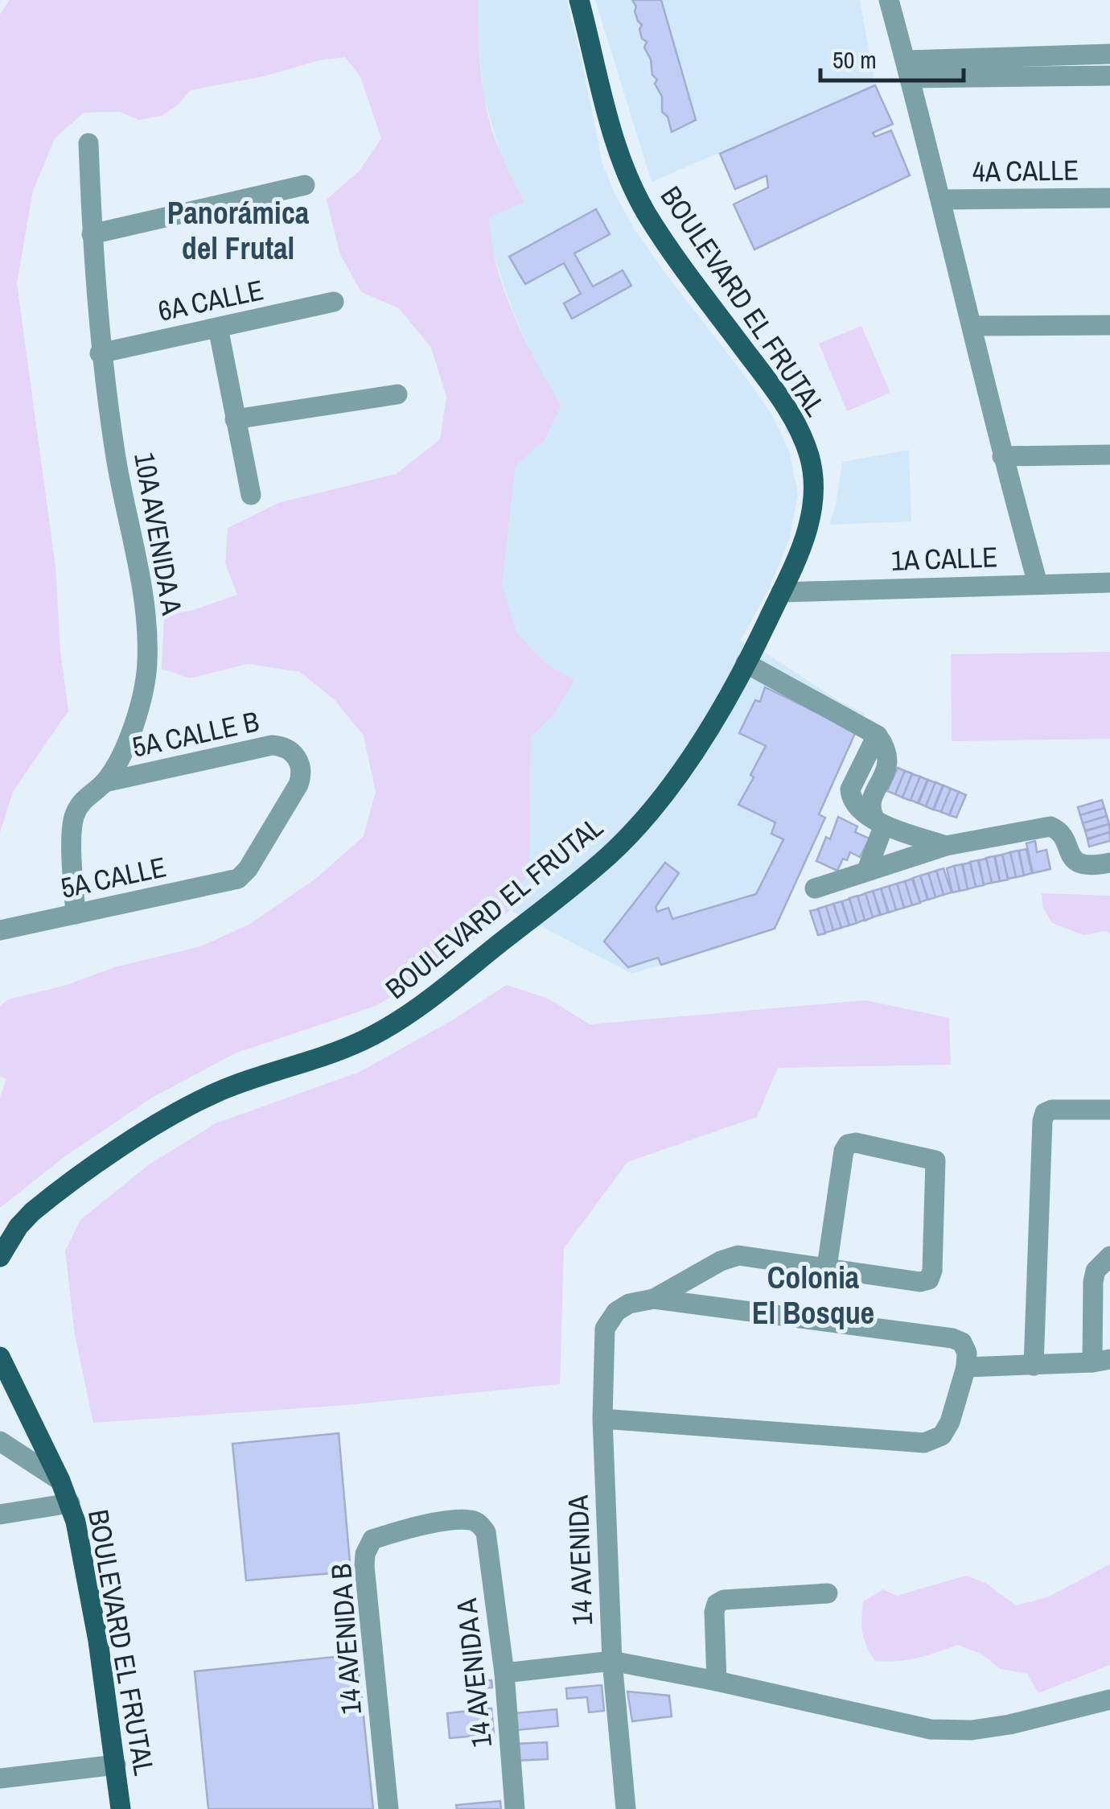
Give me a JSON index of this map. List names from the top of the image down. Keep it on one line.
{"streets":{"main road":["BOULEVARD EL FRUTAL"],"street":["4A CALLE","6A CALLE","10A AVENIDA A","1A CALLE","5A CALLE B","5A CALLE","14 AVENIDA","14 AVENIDA B","14 AVENIDA A"]},"crossings":[["6A CALLE","10A AVENIDA A"],["BOULEVARD EL FRUTAL","1A CALLE"],["10A AVENIDA A","5A CALLE B"],["10A AVENIDA A","5A CALLE"],["5A CALLE B","5A CALLE"],["14 AVENIDA B","14 AVENIDA A"]],"districts":["Panorámica del Frutal","Colonia El Bosque"],"scale_bar":"50 m"}
